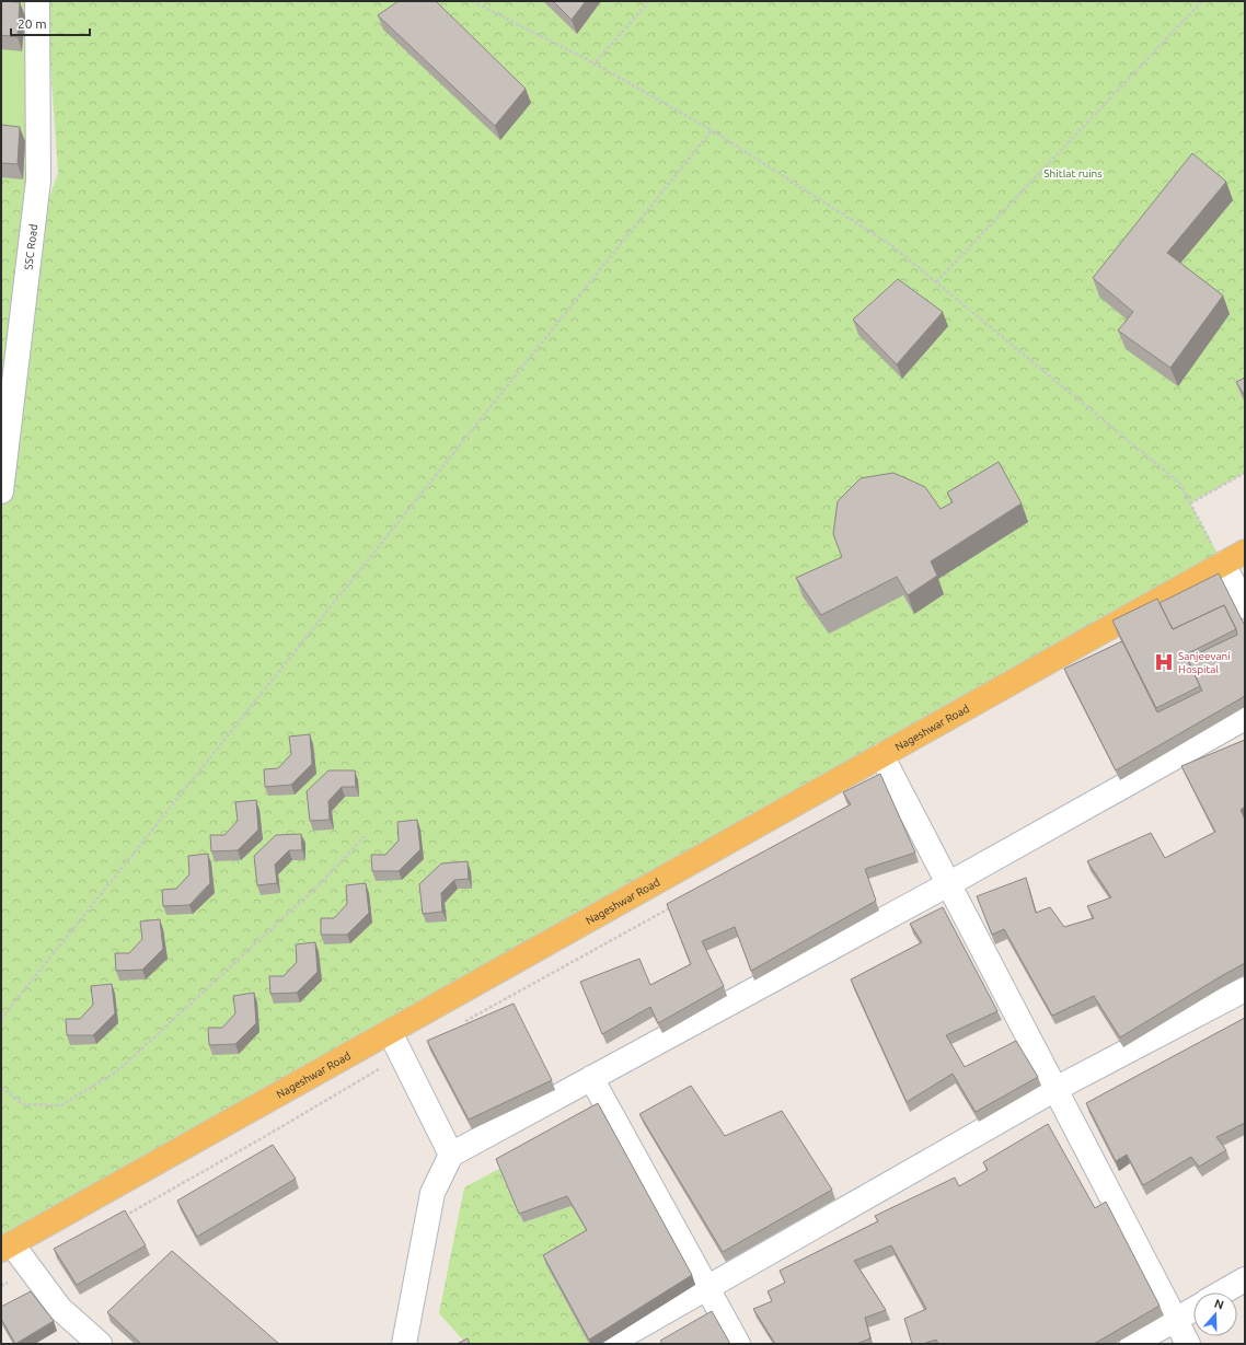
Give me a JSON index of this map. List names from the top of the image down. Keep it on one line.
{"streets":{"main road":["Nageshwar Road"],"street":["SSC Road"]},"parks":["Shitlat ruins"],"places":{"hospital":["Sanjeevani Hospital"]},"scale_bar":"20 m","north":"top"}
